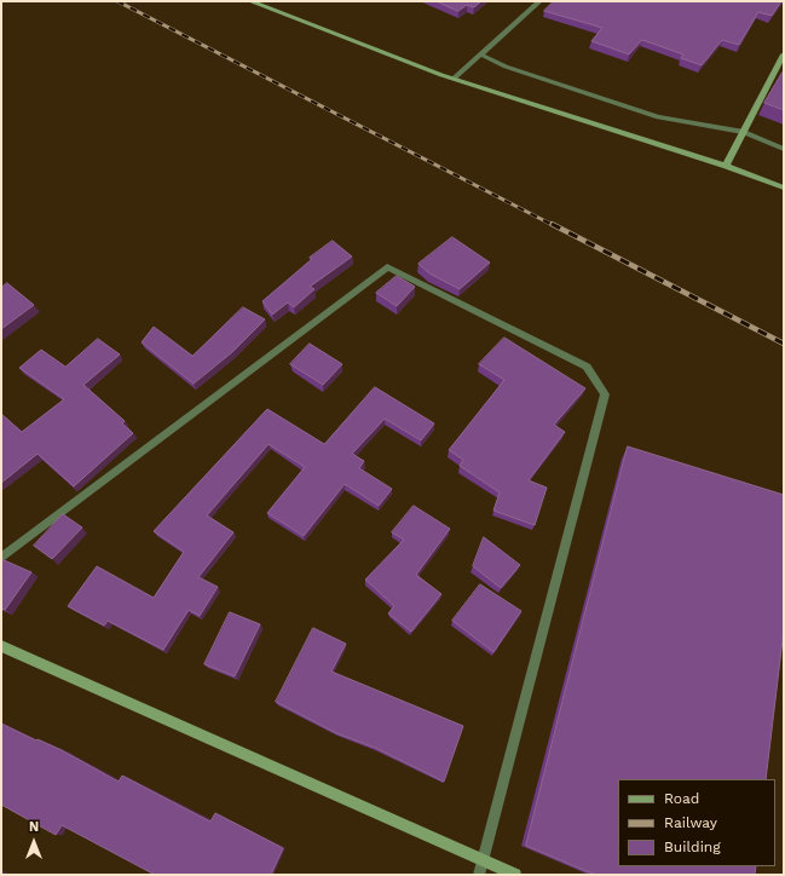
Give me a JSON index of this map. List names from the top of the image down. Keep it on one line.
{"legend":["Road","Railway","Building"],"north":"top"}
